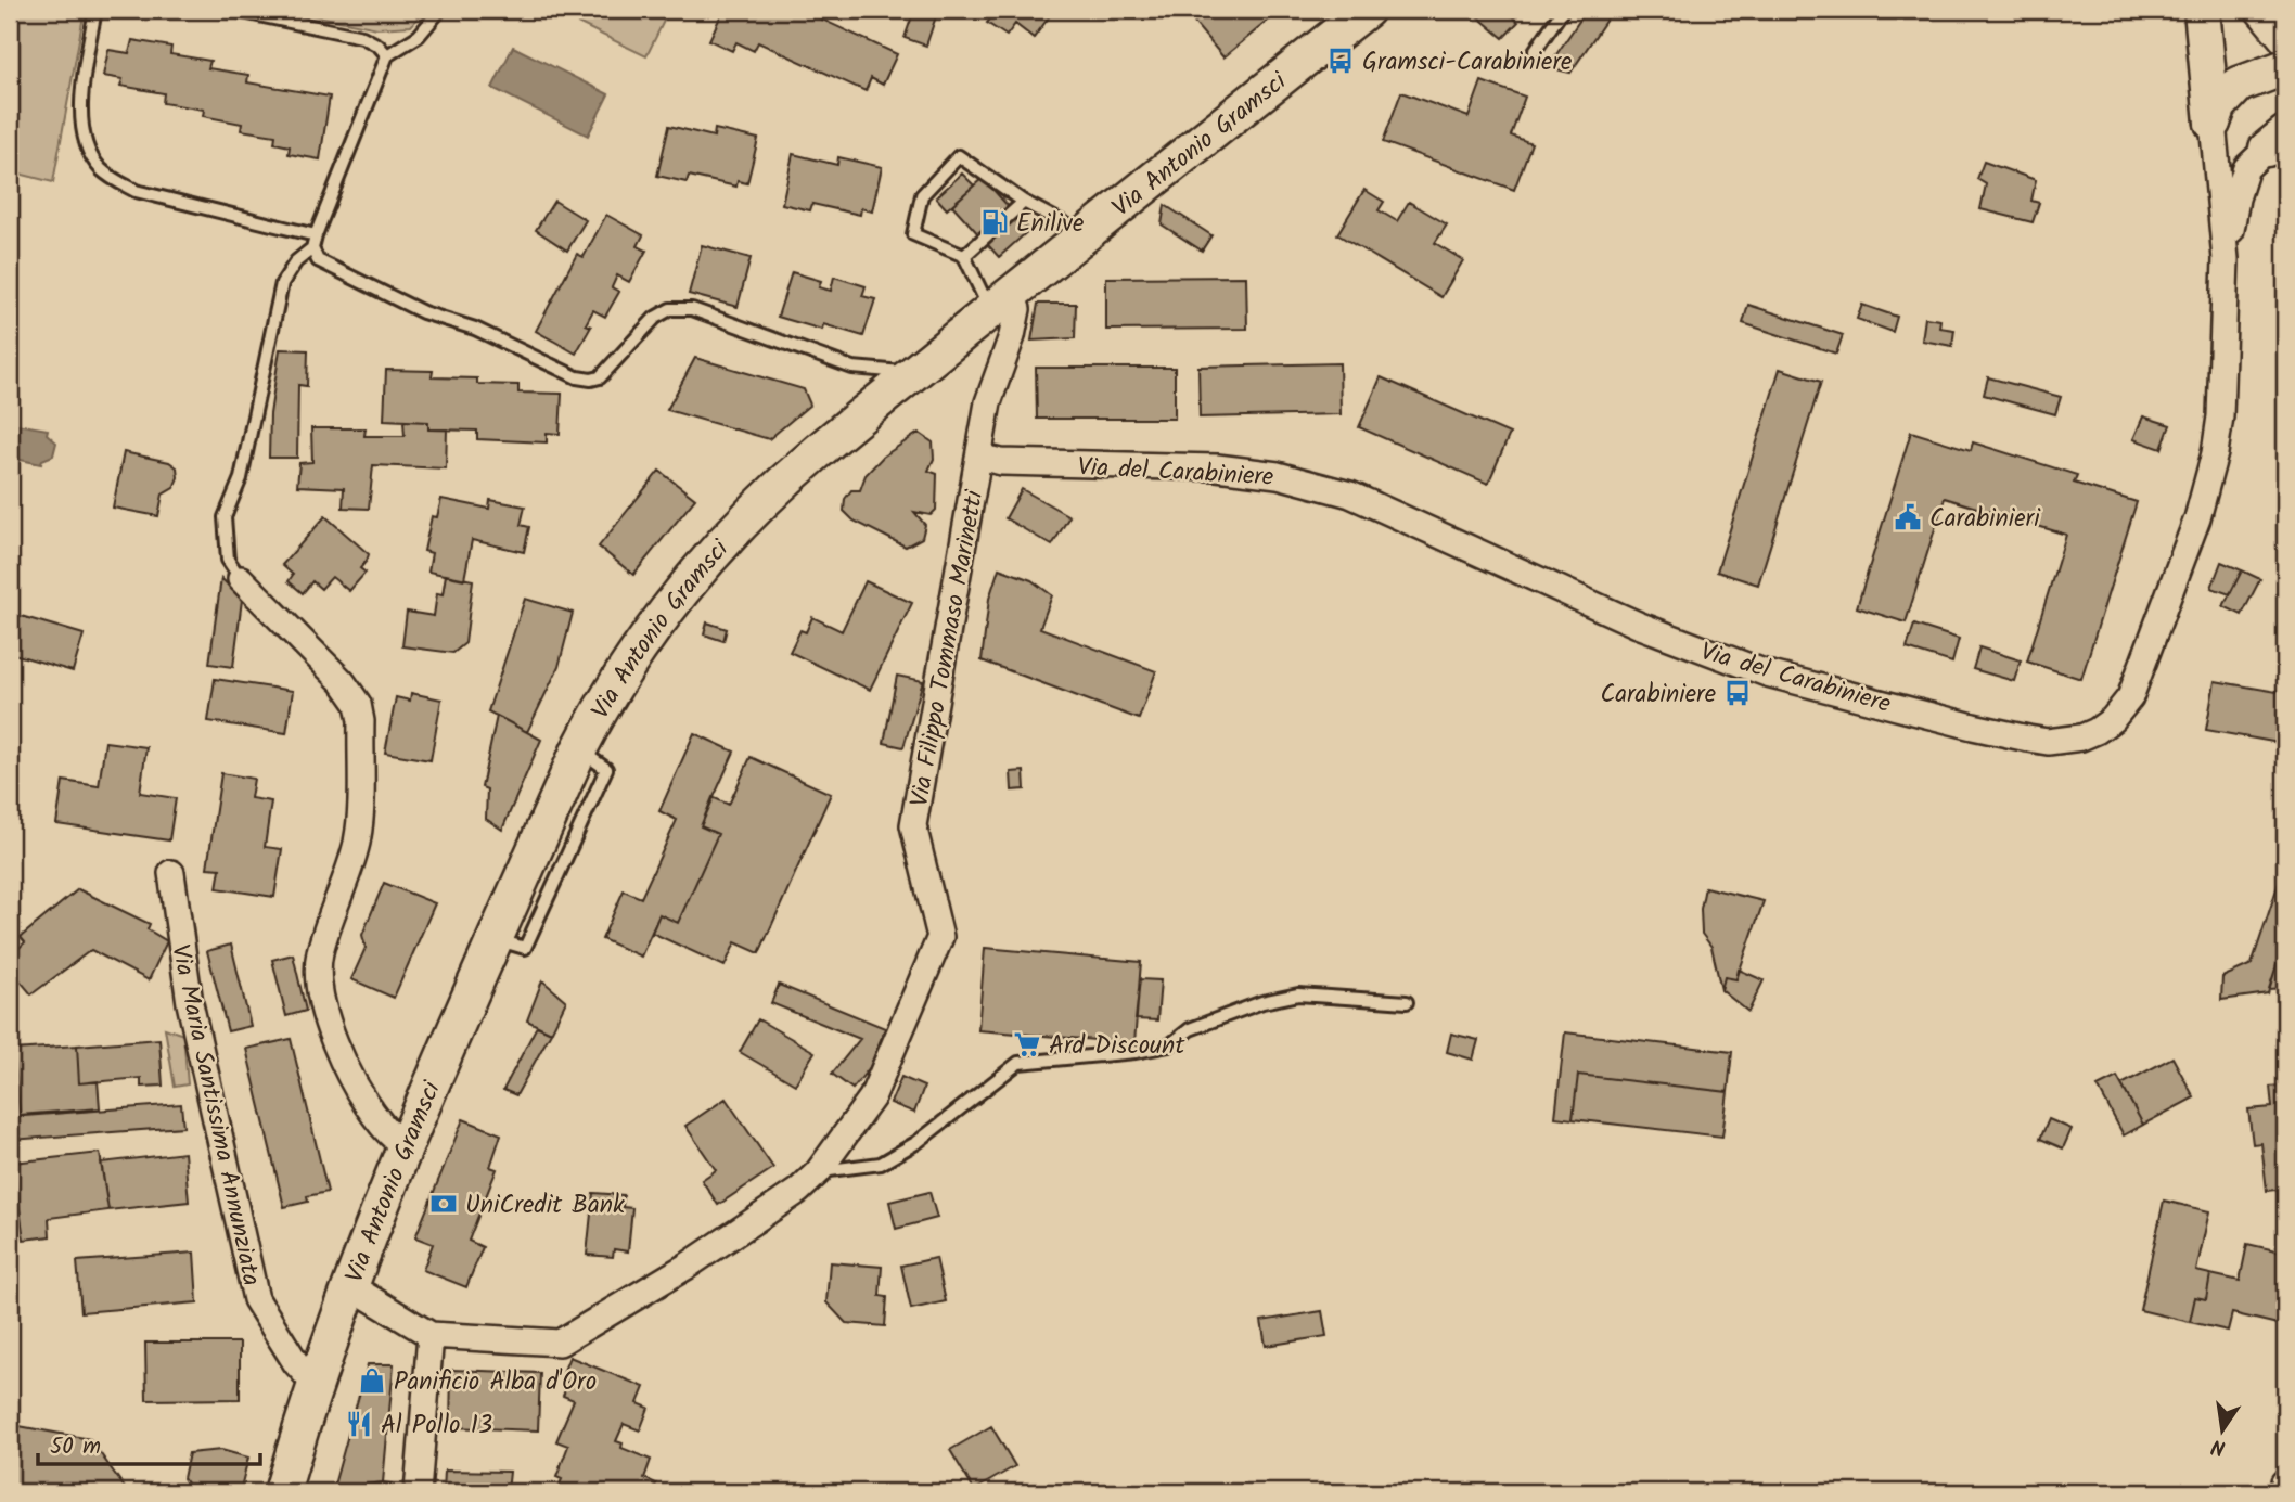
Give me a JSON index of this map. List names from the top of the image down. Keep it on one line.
{"streets":{"main road":["Via Antonio Gramsci"],"street":["Via del Carabiniere","Via Filippo Tommaso Marinetti","Via Maria Santissima Annunziata"]},"crossings":[["Via Antonio Gramsci","Via Filippo Tommaso Marinetti"],["Via Antonio Gramsci","Via Maria Santissima Annunziata"],["Via del Carabiniere","Via Filippo Tommaso Marinetti"]],"places":{"bus stop":["Gramsci-Carabiniere","Carabiniere"],"fuel station":["Enilive"],"public building":["Carabinieri"],"supermarket":["Ard Discount"],"bank":["UniCredit Bank"],"shop":["Panificio Alba d'Oro"],"restaurant":["Al Pollo 13"]},"scale_bar":"50 m","north":"bottom"}
